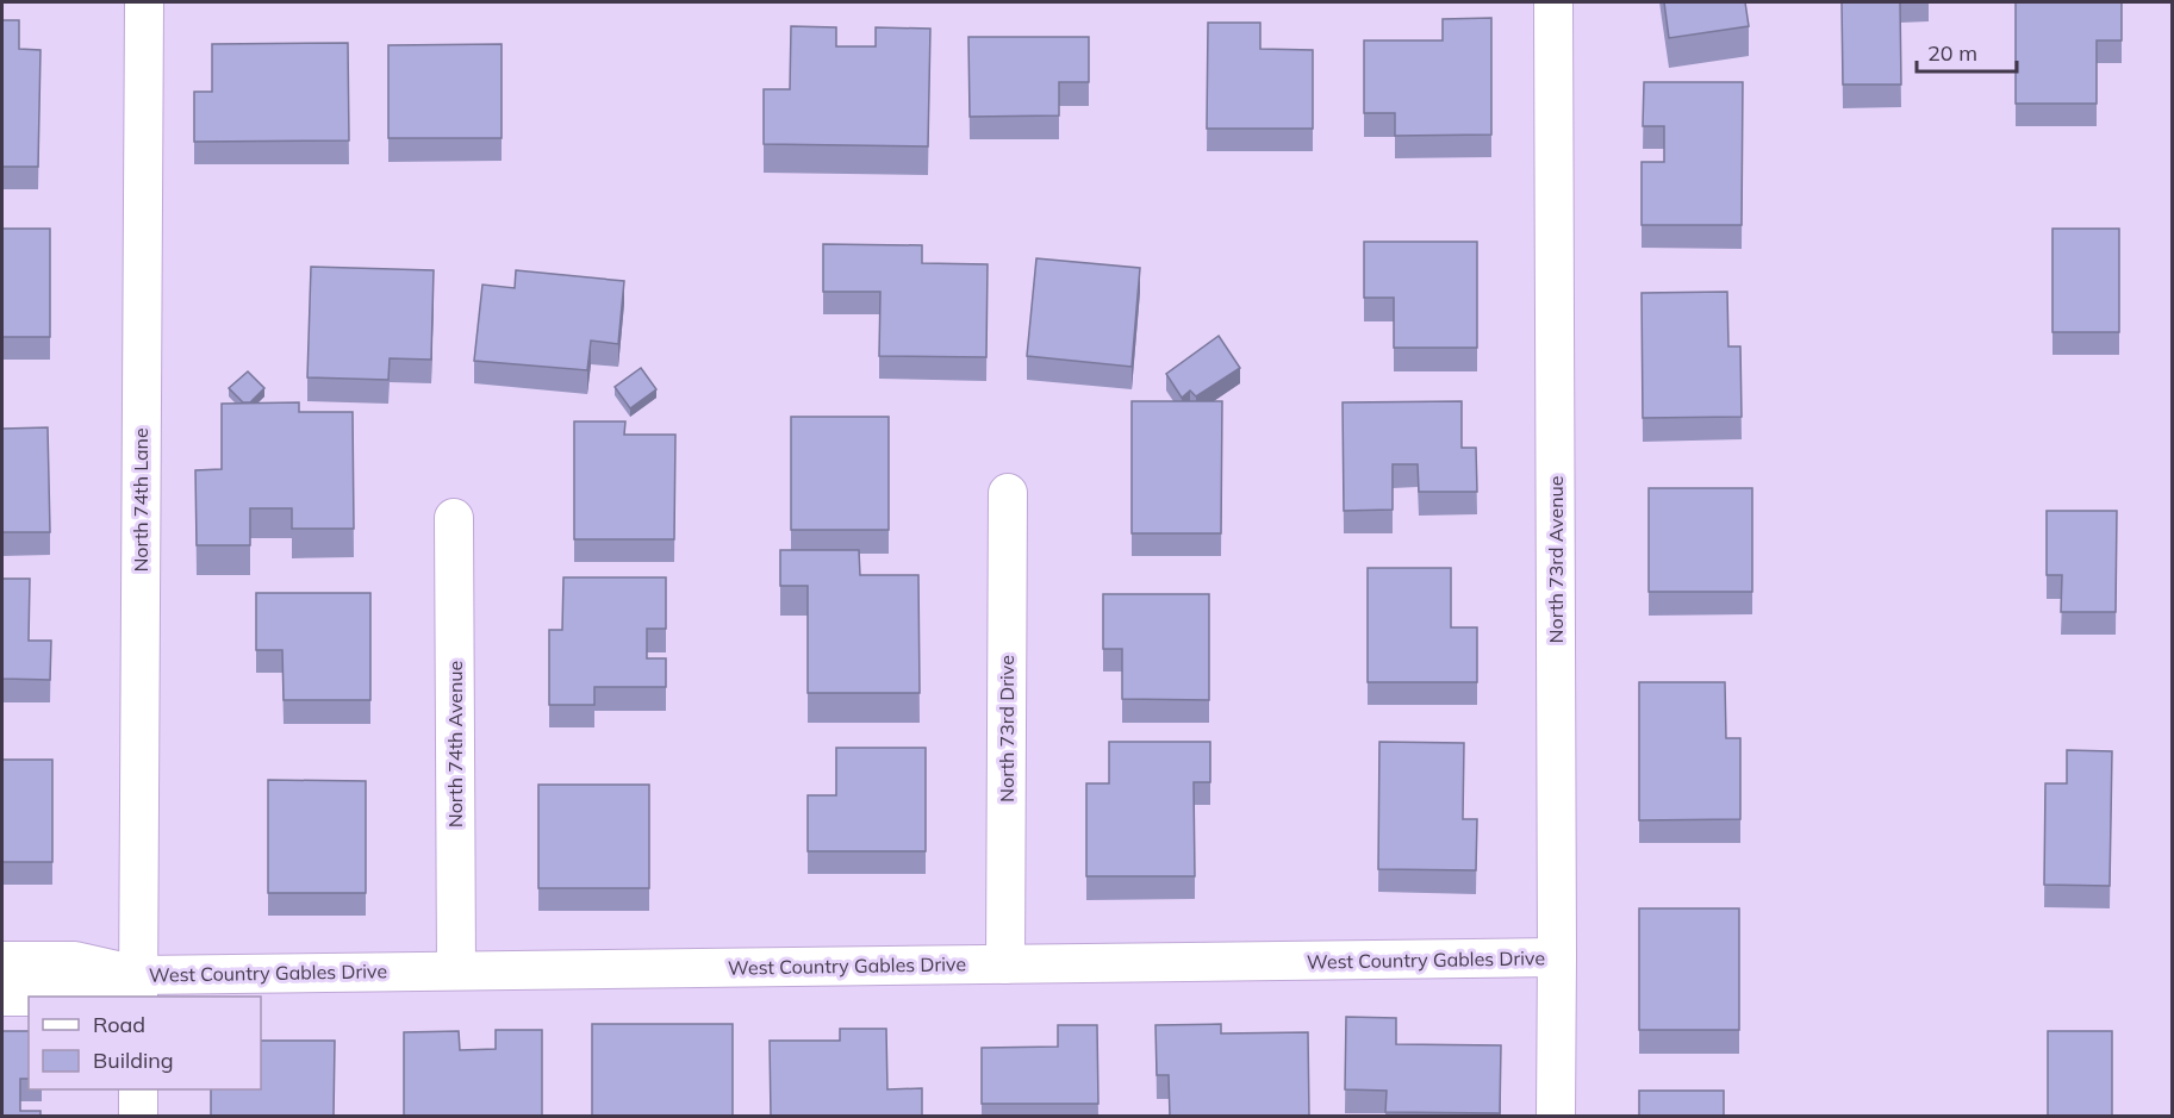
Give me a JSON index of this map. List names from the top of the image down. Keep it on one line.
{"streets":{"street":["North 74th Lane","North 73rd Avenue","North 73rd Drive","North 74th Avenue","West Country Gables Drive"]},"crossings":[["North 74th Lane","West Country Gables Drive"],["North 73rd Avenue","West Country Gables Drive"],["North 73rd Drive","West Country Gables Drive"],["North 74th Avenue","West Country Gables Drive"]],"legend":["Road","Building"],"scale_bar":"20 m"}
